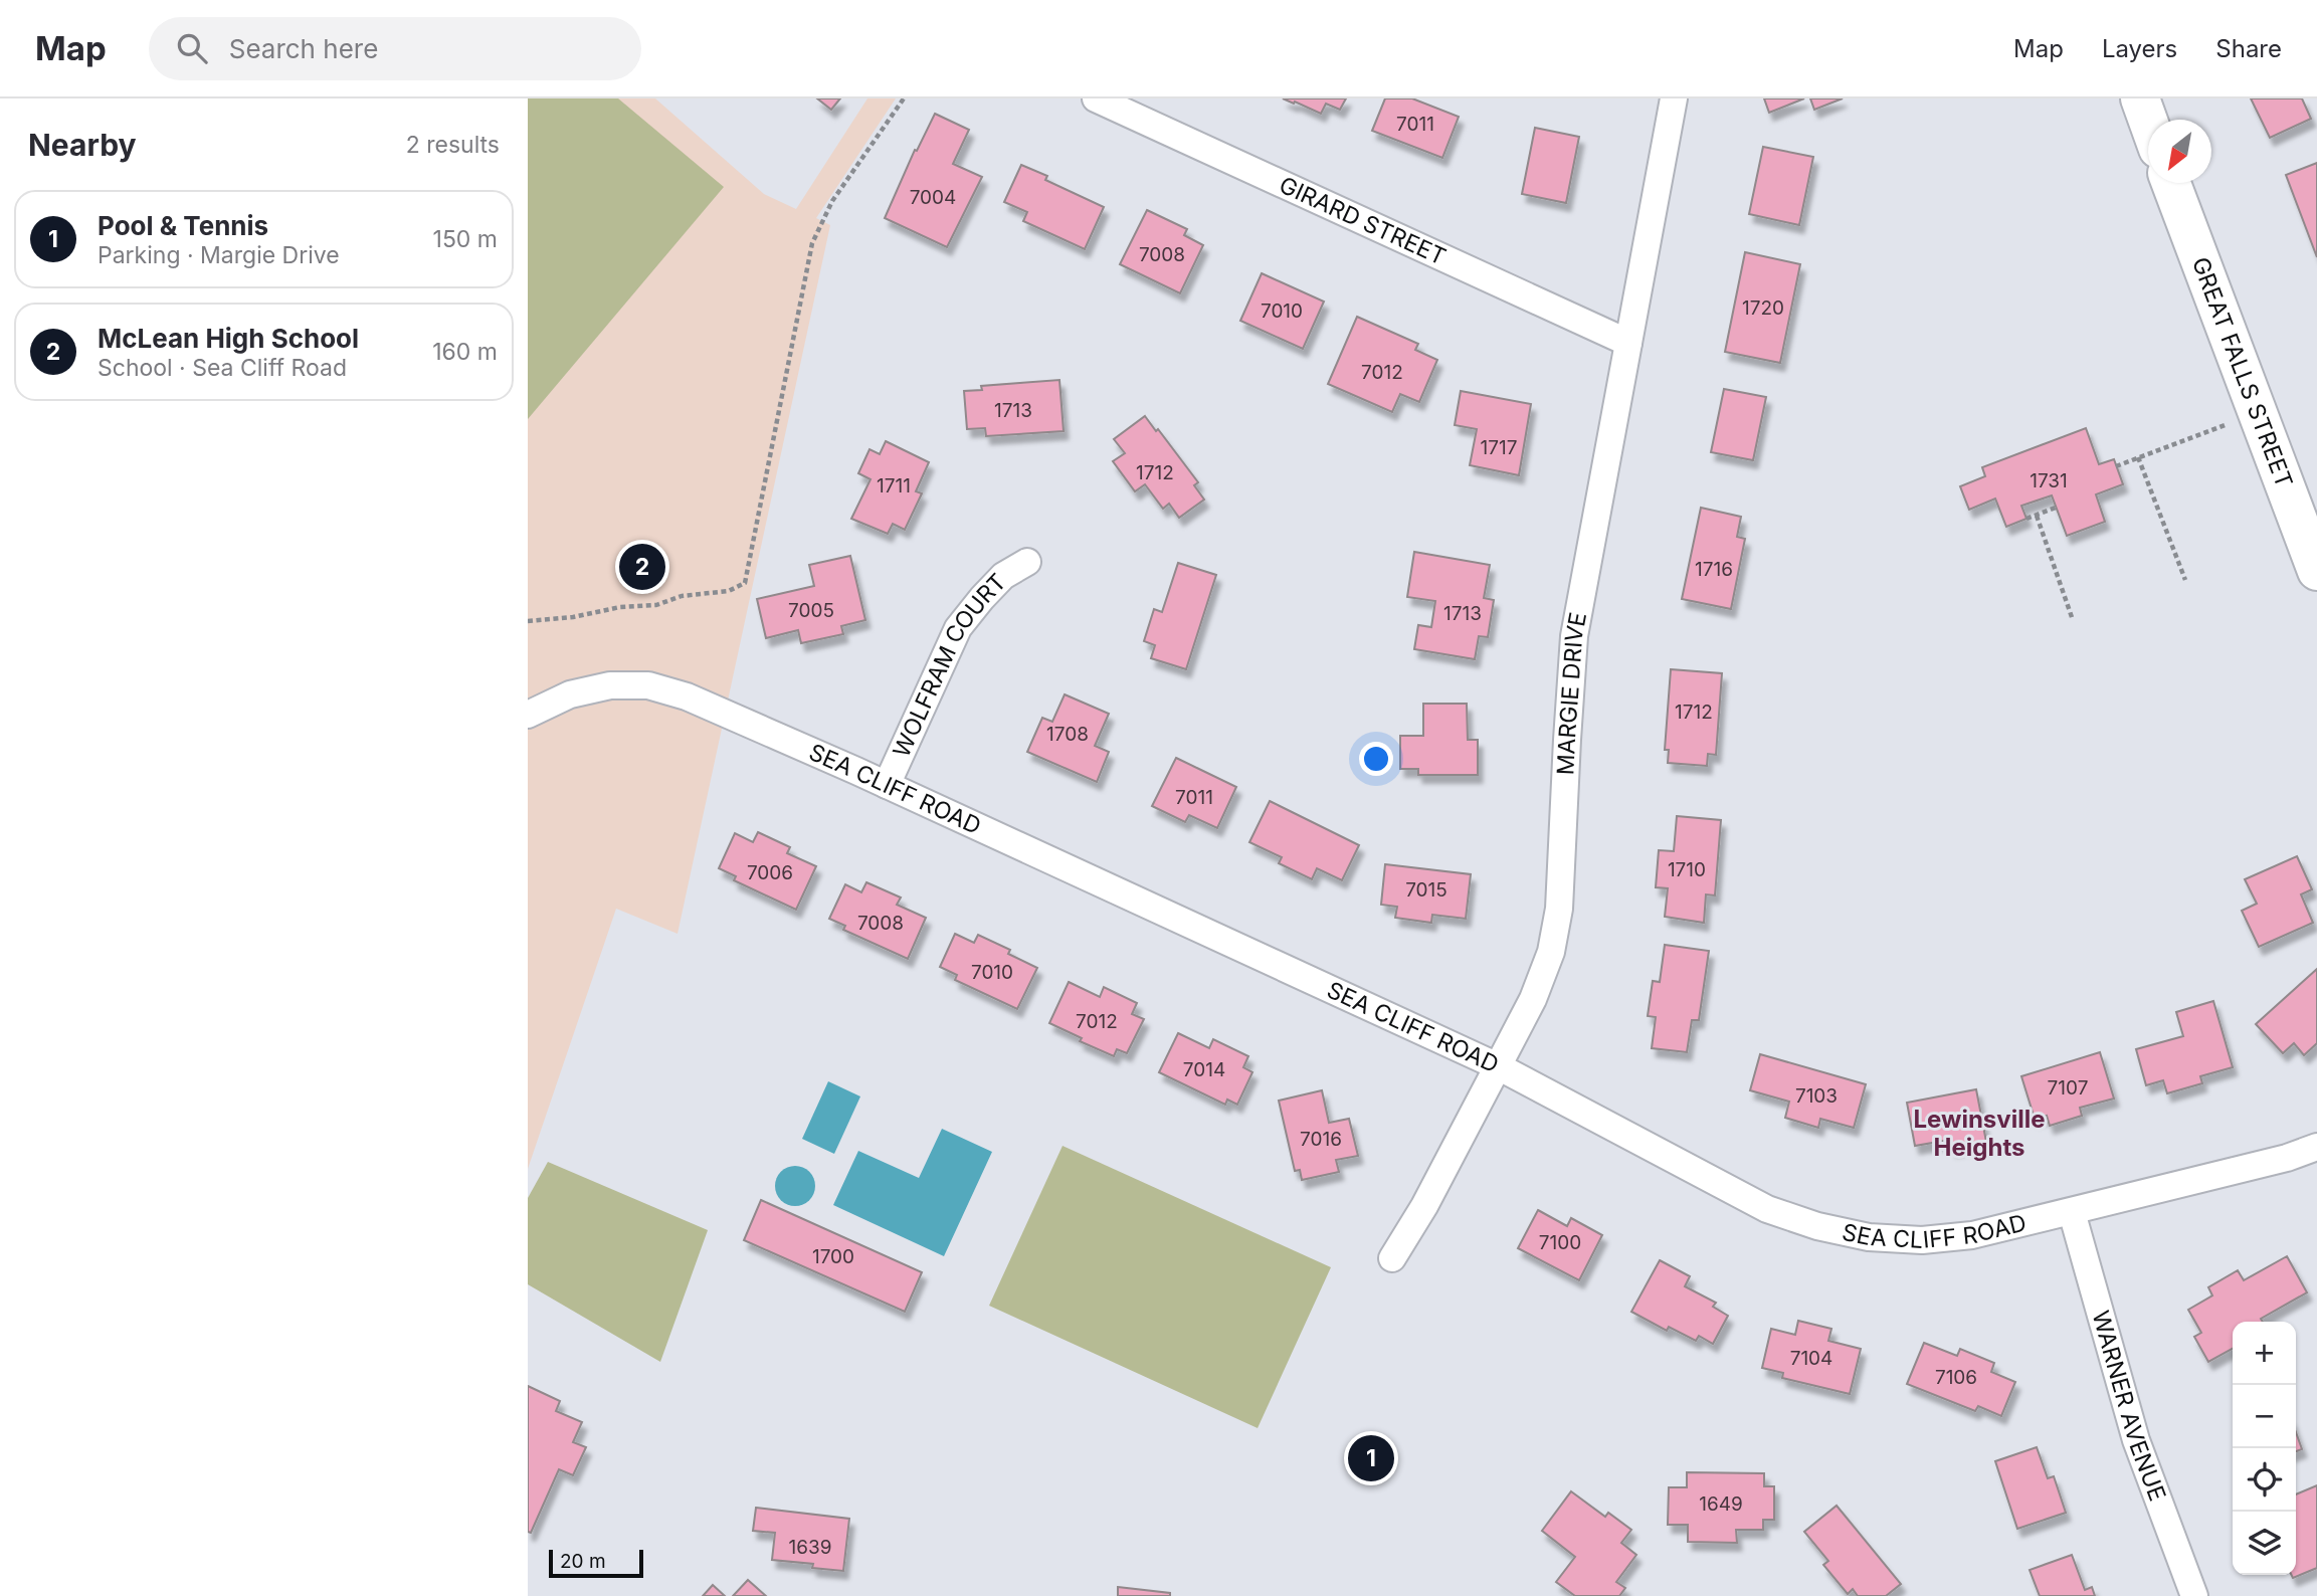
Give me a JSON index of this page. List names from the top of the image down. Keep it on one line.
{"streets":{"main road":["GREAT FALLS STREET"],"street":["GIRARD STREET","WOLFRAM COURT","MARGIE DRIVE","SEA CLIFF ROAD","WARNER AVENUE"]},"crossings":[["GIRARD STREET","MARGIE DRIVE"],["WOLFRAM COURT","SEA CLIFF ROAD"],["MARGIE DRIVE","SEA CLIFF ROAD"],["SEA CLIFF ROAD","WARNER AVENUE"]],"districts":["Lewinsville Heights"],"house_numbers":["7011","7004","7008","1720","7010","7012","1713","1717","1712","1731","1711","1716","7005","1713","1712","1708","7011","1710","7006","7015","7008","7010","7012","7014","7107","7103","7016","7100","1700","7104","7106","1649","1639"],"scale_bar":"20 m","north":"bottom left","page":{"header":"Map","search":"Search here","nav":["Map","Layers","Share"],"heading":["Nearby","2 results"],"list":[{"mark":"1","name":"Pool & Tennis","note":"Parking · Margie Drive","value":"150 m"},{"mark":"2","name":"McLean High School","note":"School · Sea Cliff Road","value":"160 m"}],"pins":["2","1"],"map_buttons":["+","−"],"scale":"20 m"}}
